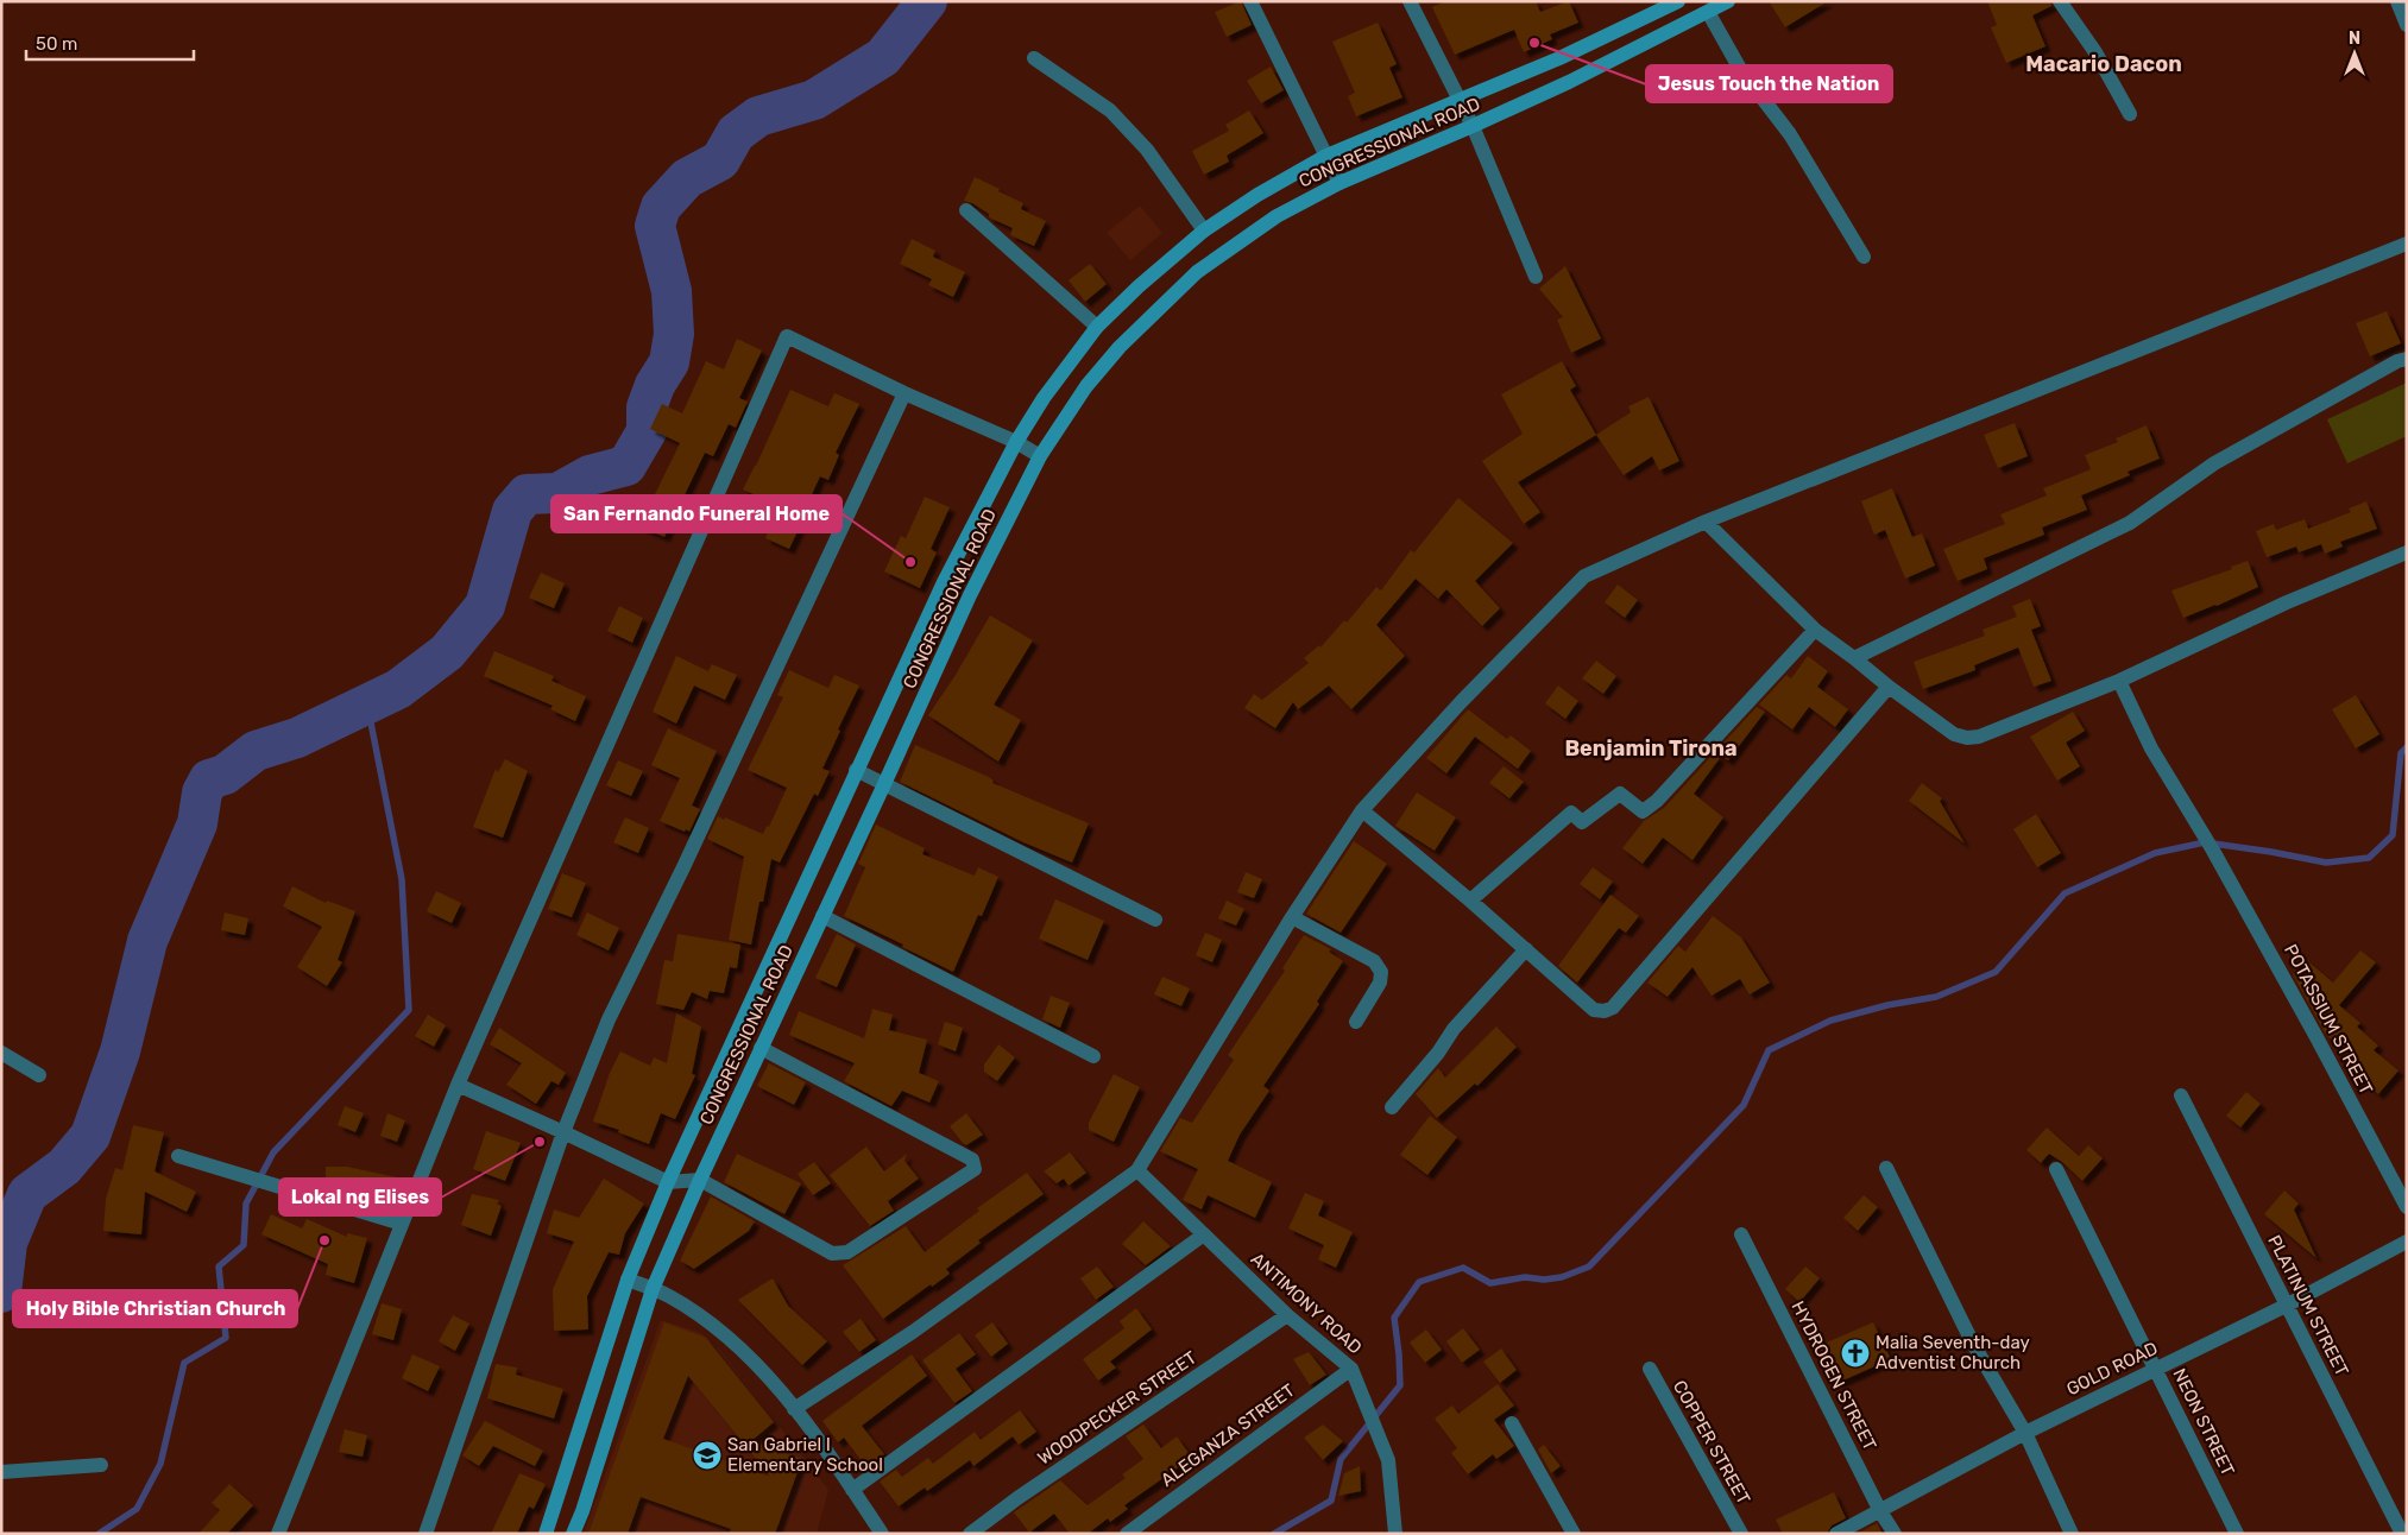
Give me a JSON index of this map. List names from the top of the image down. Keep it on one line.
{"streets":{"main road":["CONGRESSIONAL ROAD"],"street":["POTASSIUM STREET","ANTIMONY ROAD","PLATINUM STREET","GOLD ROAD","HYDROGEN STREET","WOODPECKER STREET","NEON STREET","ALEGANZA STREET","COPPER STREET"]},"crossings":[["ANTIMONY ROAD","WOODPECKER STREET"],["ANTIMONY ROAD","ALEGANZA STREET"],["PLATINUM STREET","GOLD ROAD"],["GOLD ROAD","HYDROGEN STREET"],["GOLD ROAD","NEON STREET"]],"districts":["Macario Dacon","Benjamin Tirona"],"places":{"other":["Jesus Touch the Nation","San Fernando Funeral Home","Lokal ng Elises","Holy Bible Christian Church"],"church":["Malia Seventh-day Adventist Church"],"school or university":["San Gabriel I Elementary School"]},"scale_bar":"50 m","north":"top"}
